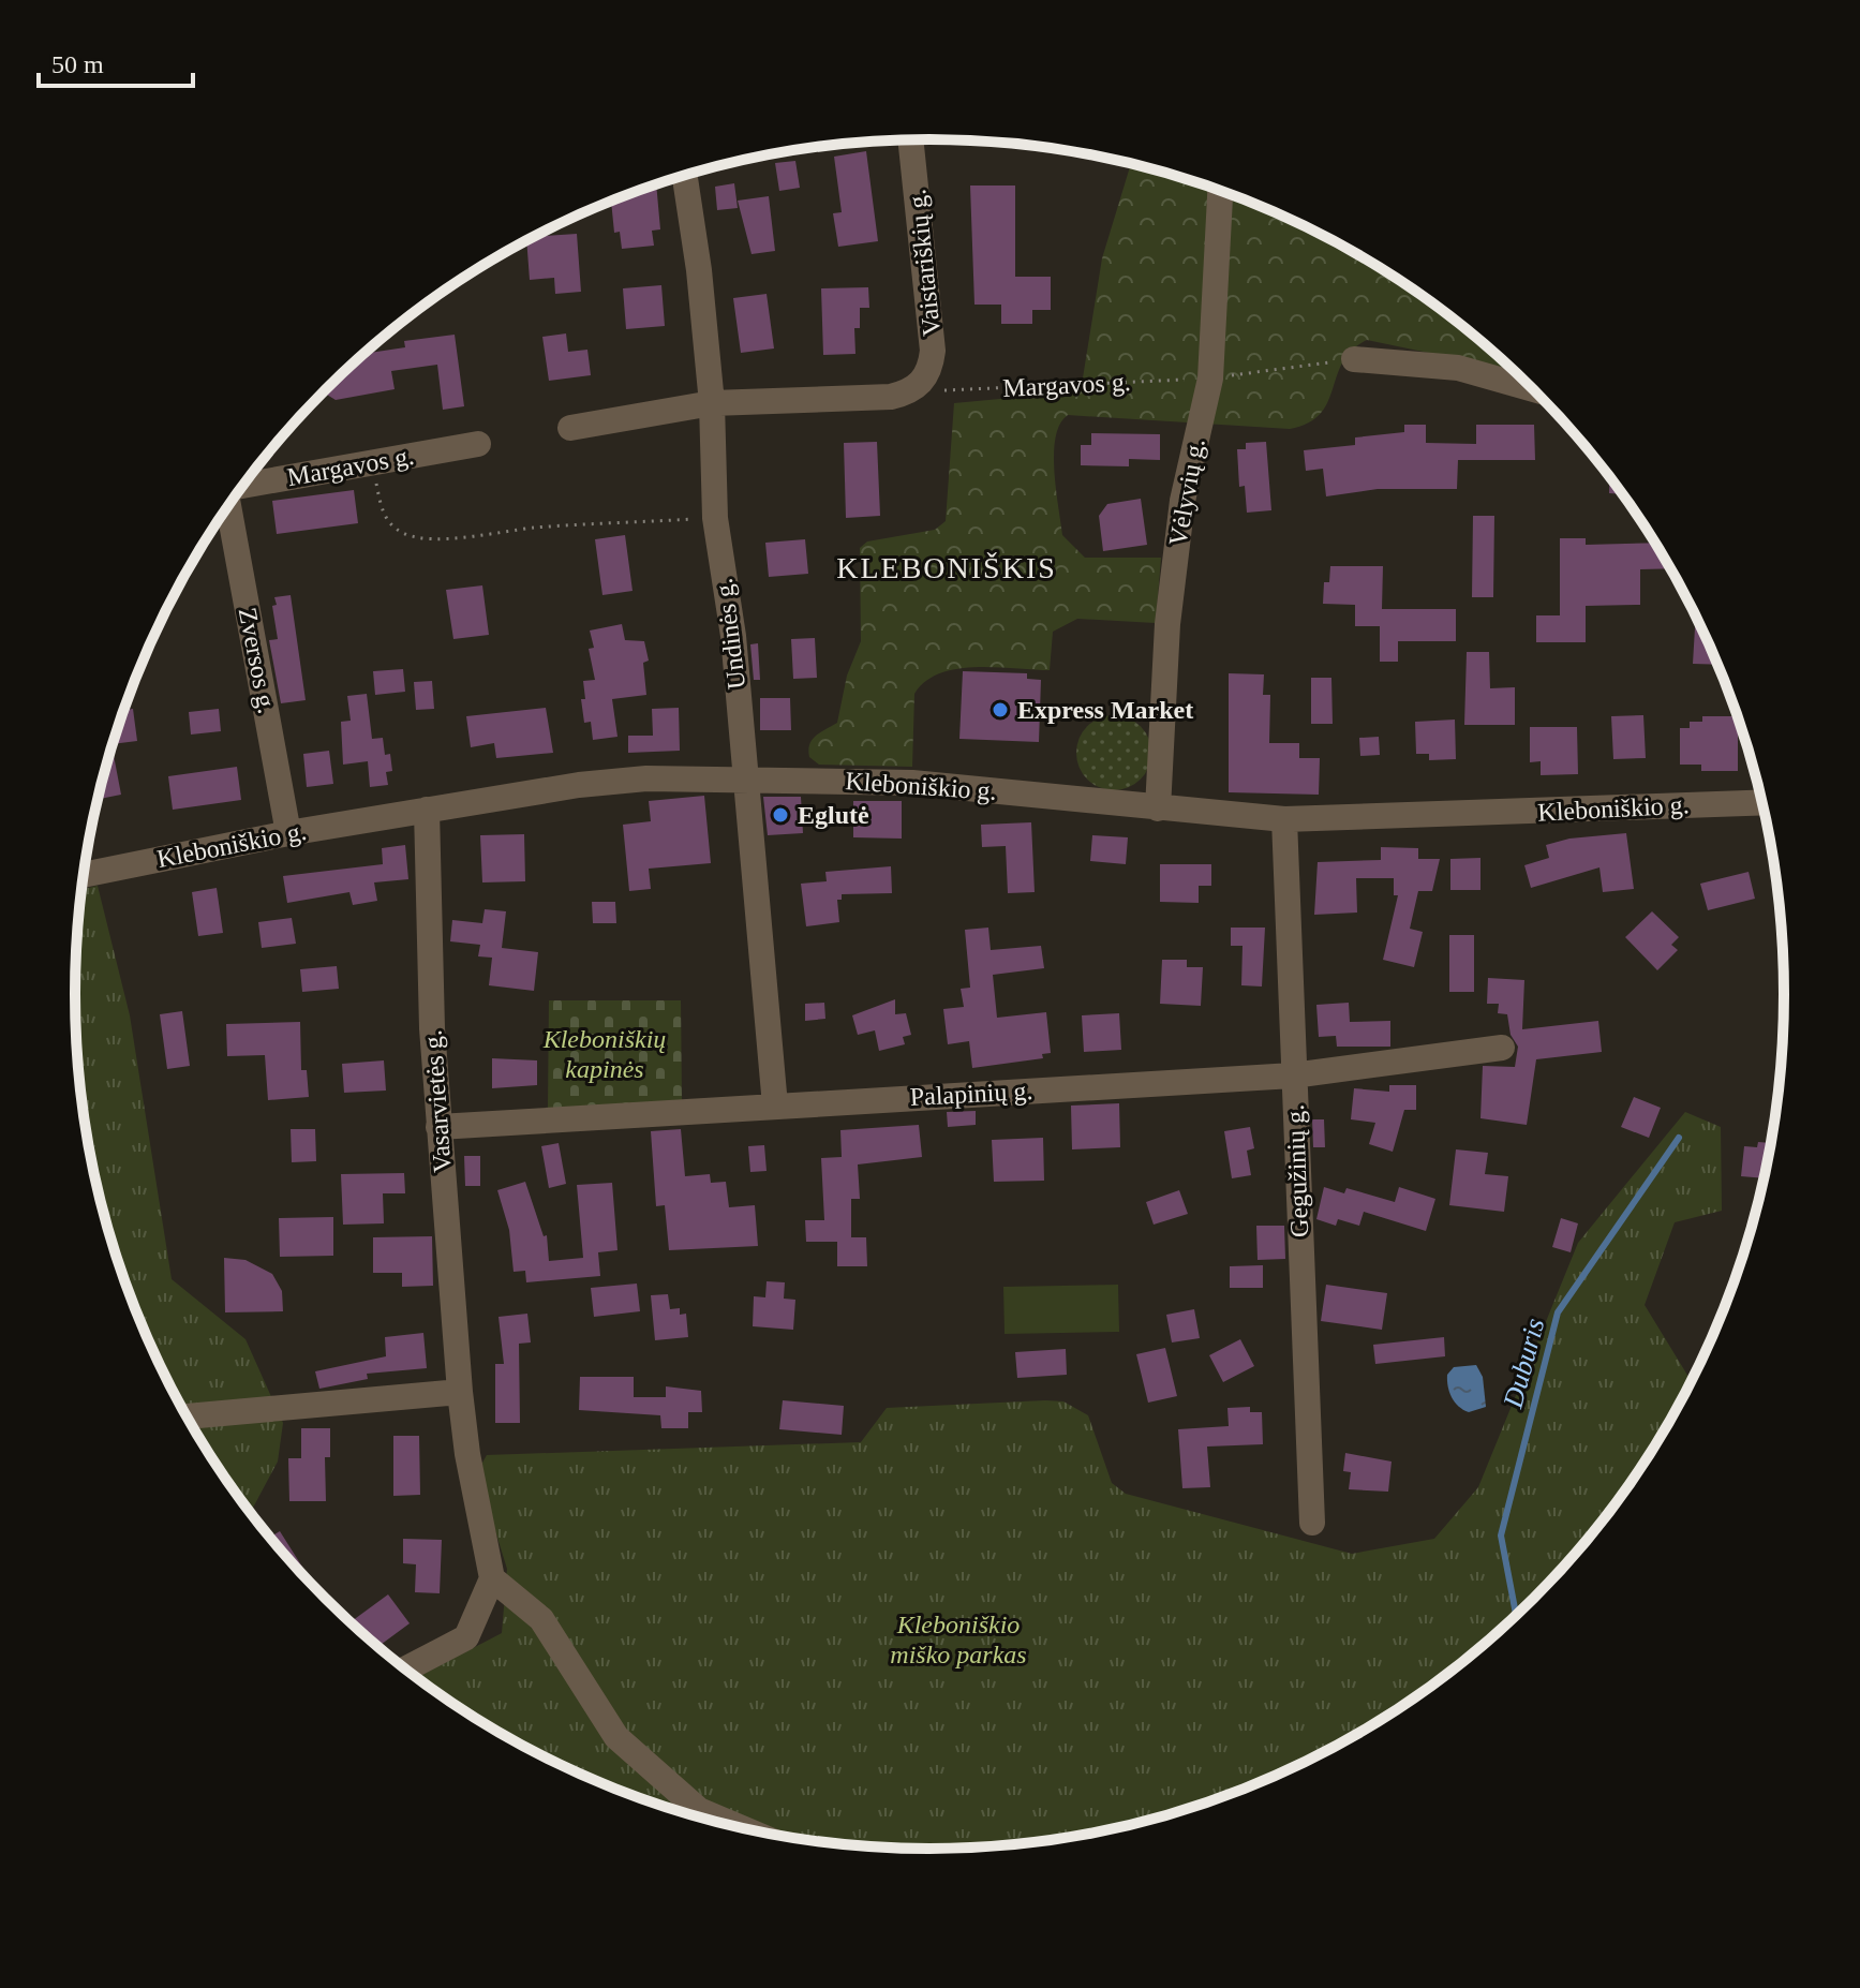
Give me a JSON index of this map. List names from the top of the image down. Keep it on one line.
{"streets":{"street":["Vaistariškių g.","Margavos g.","Vėlyvių g.","Undinės g.","Zversos g.","Kleboniškio g.","Palapinių g.","Vasarvietės g.","Gegužinių g."]},"crossings":[["Vaistariškių g.","Margavos g."],["Margavos g.","Vėlyvių g."],["Vėlyvių g.","Kleboniškio g."],["Undinės g.","Kleboniškio g."],["Undinės g.","Palapinių g."],["Zversos g.","Kleboniškio g."],["Kleboniškio g.","Vasarvietės g."],["Kleboniškio g.","Gegužinių g."],["Palapinių g.","Vasarvietės g."],["Palapinių g.","Gegužinių g."]],"districts":["KLEBONIŠKIS"],"water":["Duburis"],"parks":["Kleboniškių kapinės","Kleboniškio miško parkas"],"places":["Express Market","Eglutė"],"scale_bar":"50 m"}
